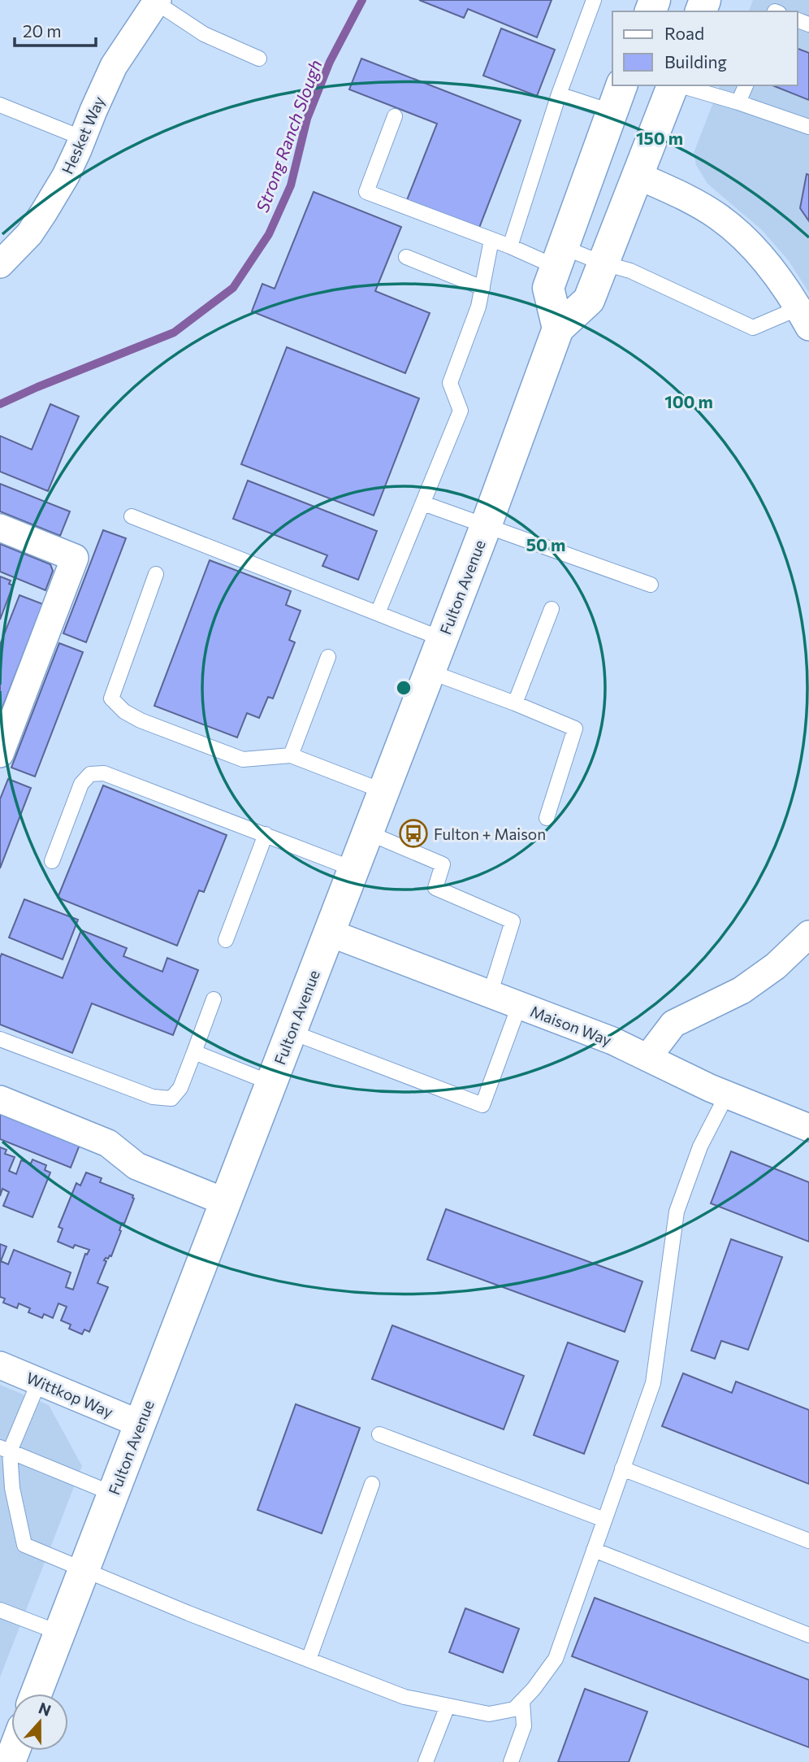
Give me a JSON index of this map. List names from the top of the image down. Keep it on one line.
{"streets":{"main road":["Fulton Avenue"],"street":["Hesket Way","Maison Way","Wittkop Way"]},"crossings":[["Fulton Avenue","Maison Way"],["Fulton Avenue","Wittkop Way"]],"water":["Strong Ranch Slough"],"places":{"bus stop":["Fulton + Maison"]},"legend":["Road","Building"],"scale_bar":"20 m","north":"top","rings":["150 m","100 m","50 m"]}
